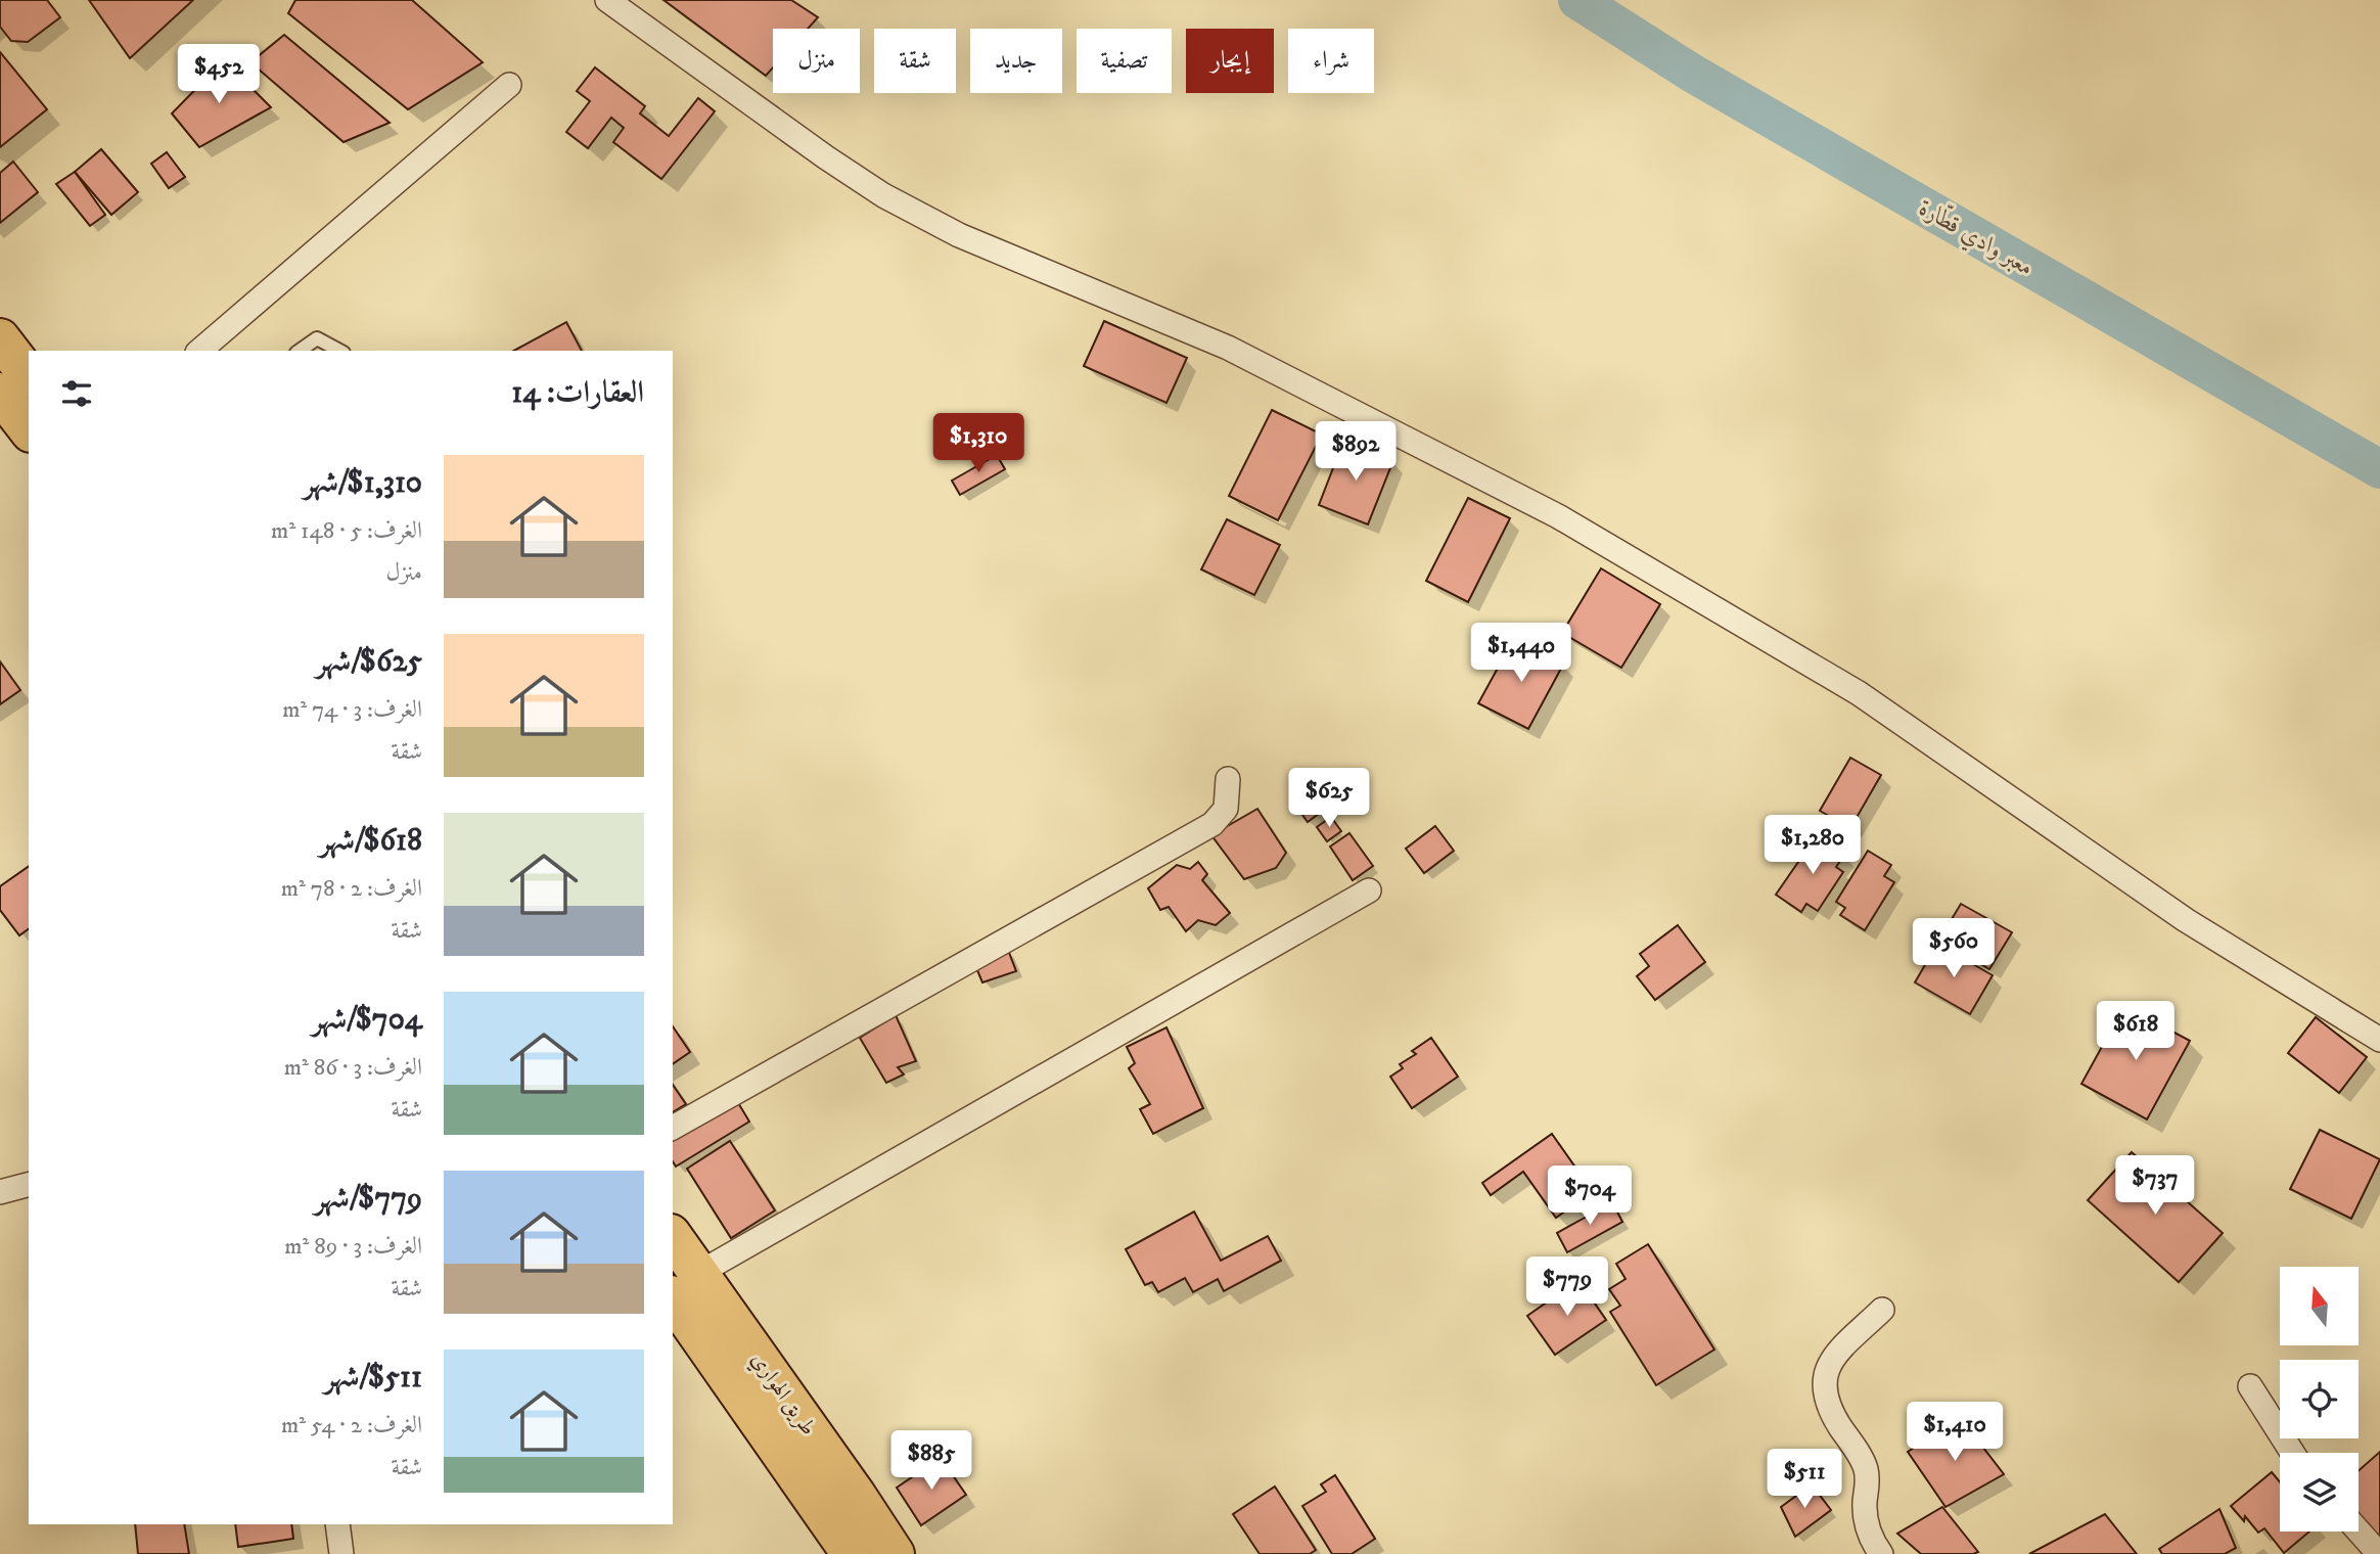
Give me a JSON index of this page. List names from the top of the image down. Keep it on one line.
{"streets":{"highway":["طريق الهواري"]},"water":["معبر وادي قطّارة"],"north":"top","page":{"chip":["شراء","إيجار","تصفية","جديد","شقة","منزل"],"price":["$452","$1,310","$892","$1,440","$625","$1,280","$560","$618","$737","$704","$779","$1,410","$885","$511"],"heading":"العقارات: 14","list":[{"name":"$1,310/شهر","note":"الغرف: 5 · 148 m² · منزل"},{"name":"$625/شهر","note":"الغرف: 3 · 74 m² · شقة"},{"name":"$618/شهر","note":"الغرف: 2 · 78 m² · شقة"},{"name":"$704/شهر","note":"الغرف: 3 · 86 m² · شقة"},{"name":"$779/شهر","note":"الغرف: 3 · 89 m² · شقة"},{"name":"$511/شهر","note":"الغرف: 2 · 54 m² · شقة"}]}}
